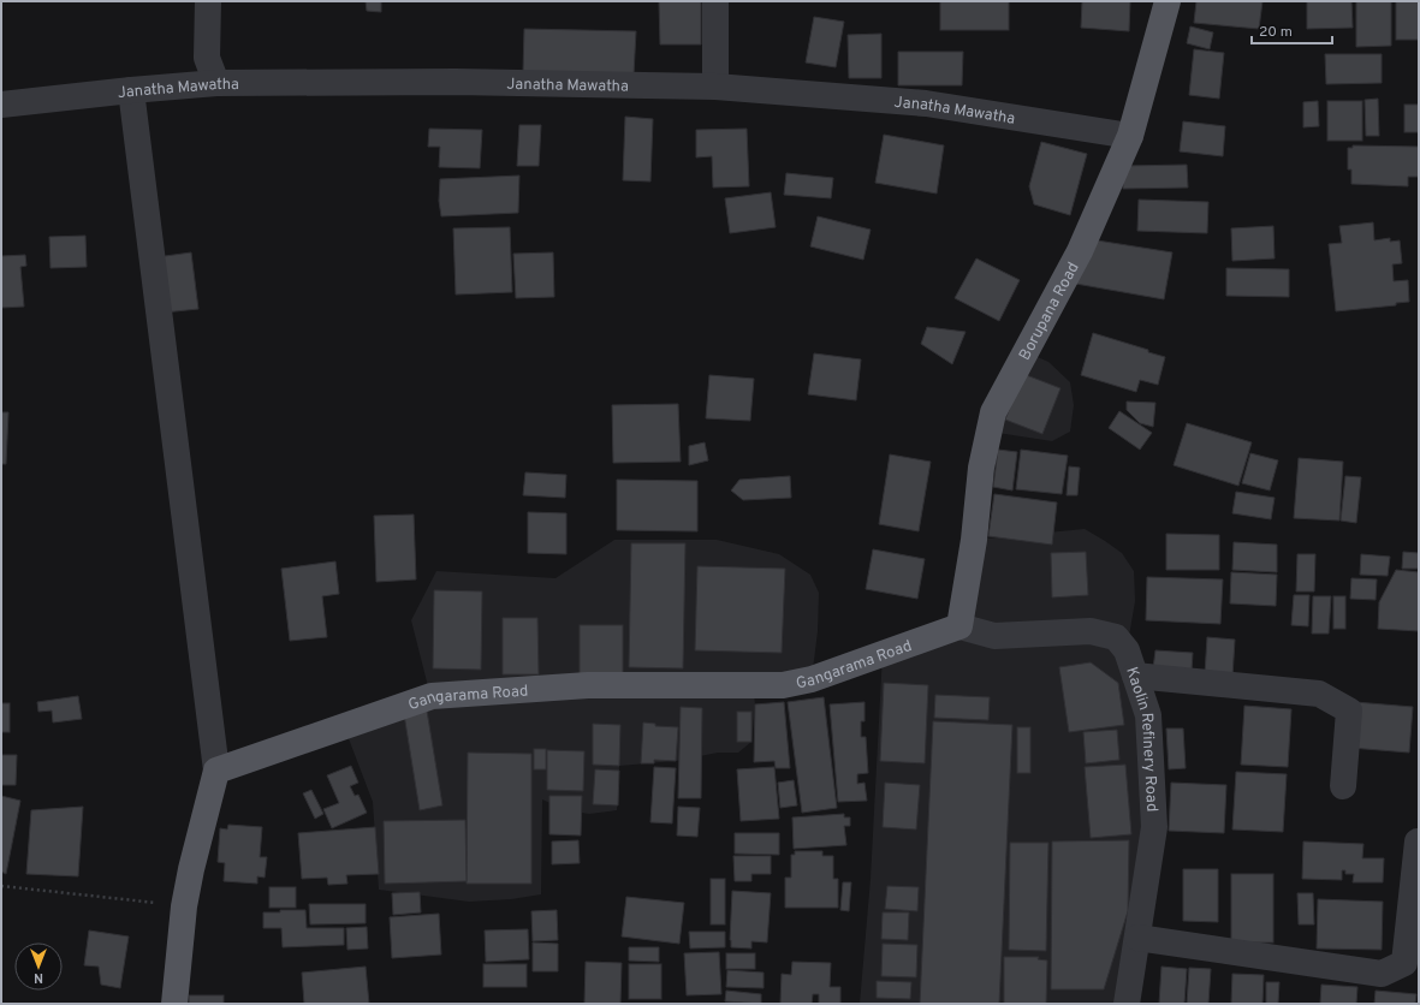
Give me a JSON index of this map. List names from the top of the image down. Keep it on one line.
{"streets":{"main road":["Borupana Road","Gangarama Road"],"street":["Janatha Mawatha","Kaolin Refinery Road"]},"crossings":[["Janatha Mawatha","Borupana Road"],["Borupana Road","Gangarama Road"],["Borupana Road","Kaolin Refinery Road"],["Gangarama Road","Kaolin Refinery Road"]],"scale_bar":"20 m","north":"bottom"}
